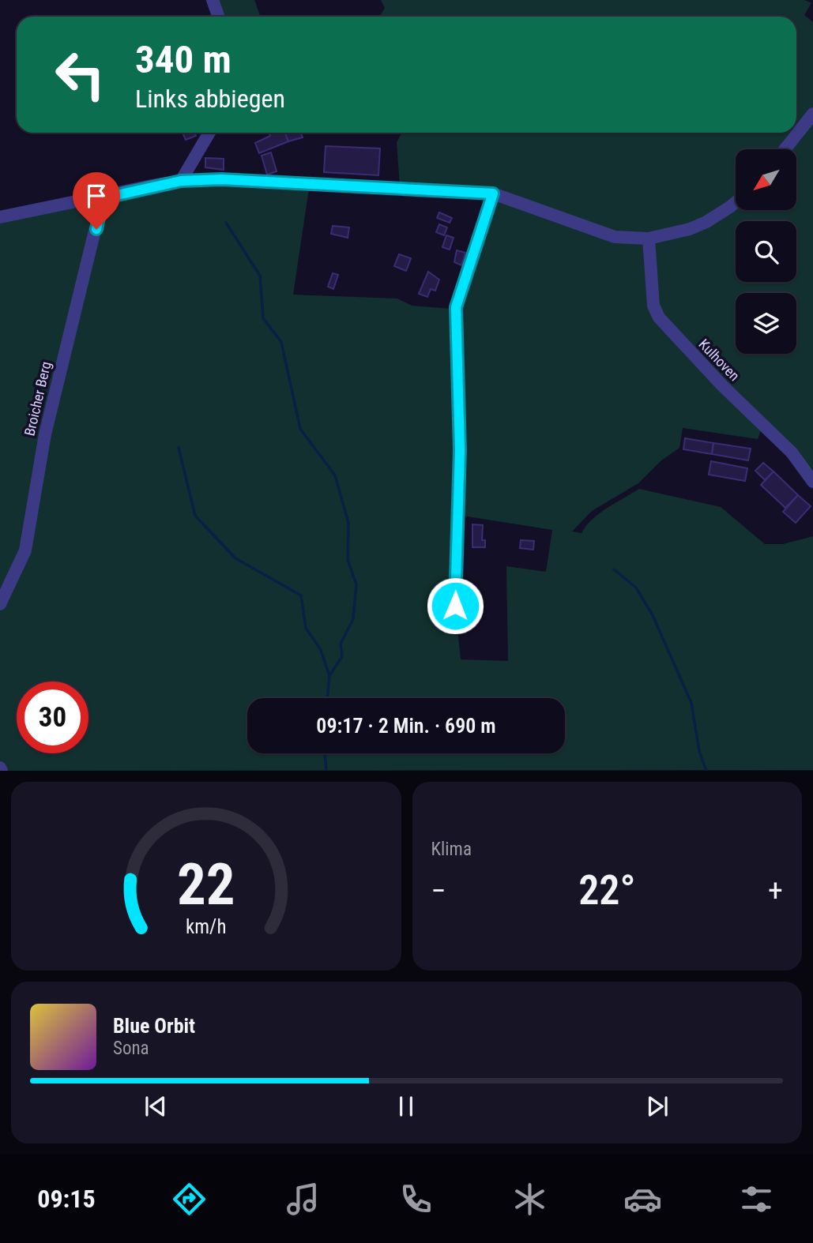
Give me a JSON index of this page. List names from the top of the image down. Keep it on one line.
{"streets":{"street":["Kulhoven","Broicher Berg"]},"north":"bottom left","page":{"turn":["340 m","Links abbiegen"],"limit":"30","trip":"09:17 · 2 Min. · 690 m","tile":"Klima","heat":["−","22°","+"],"song":["Blue Orbit","Sona"],"tabs":"09:15","gauge":["22","km/h"]}}
